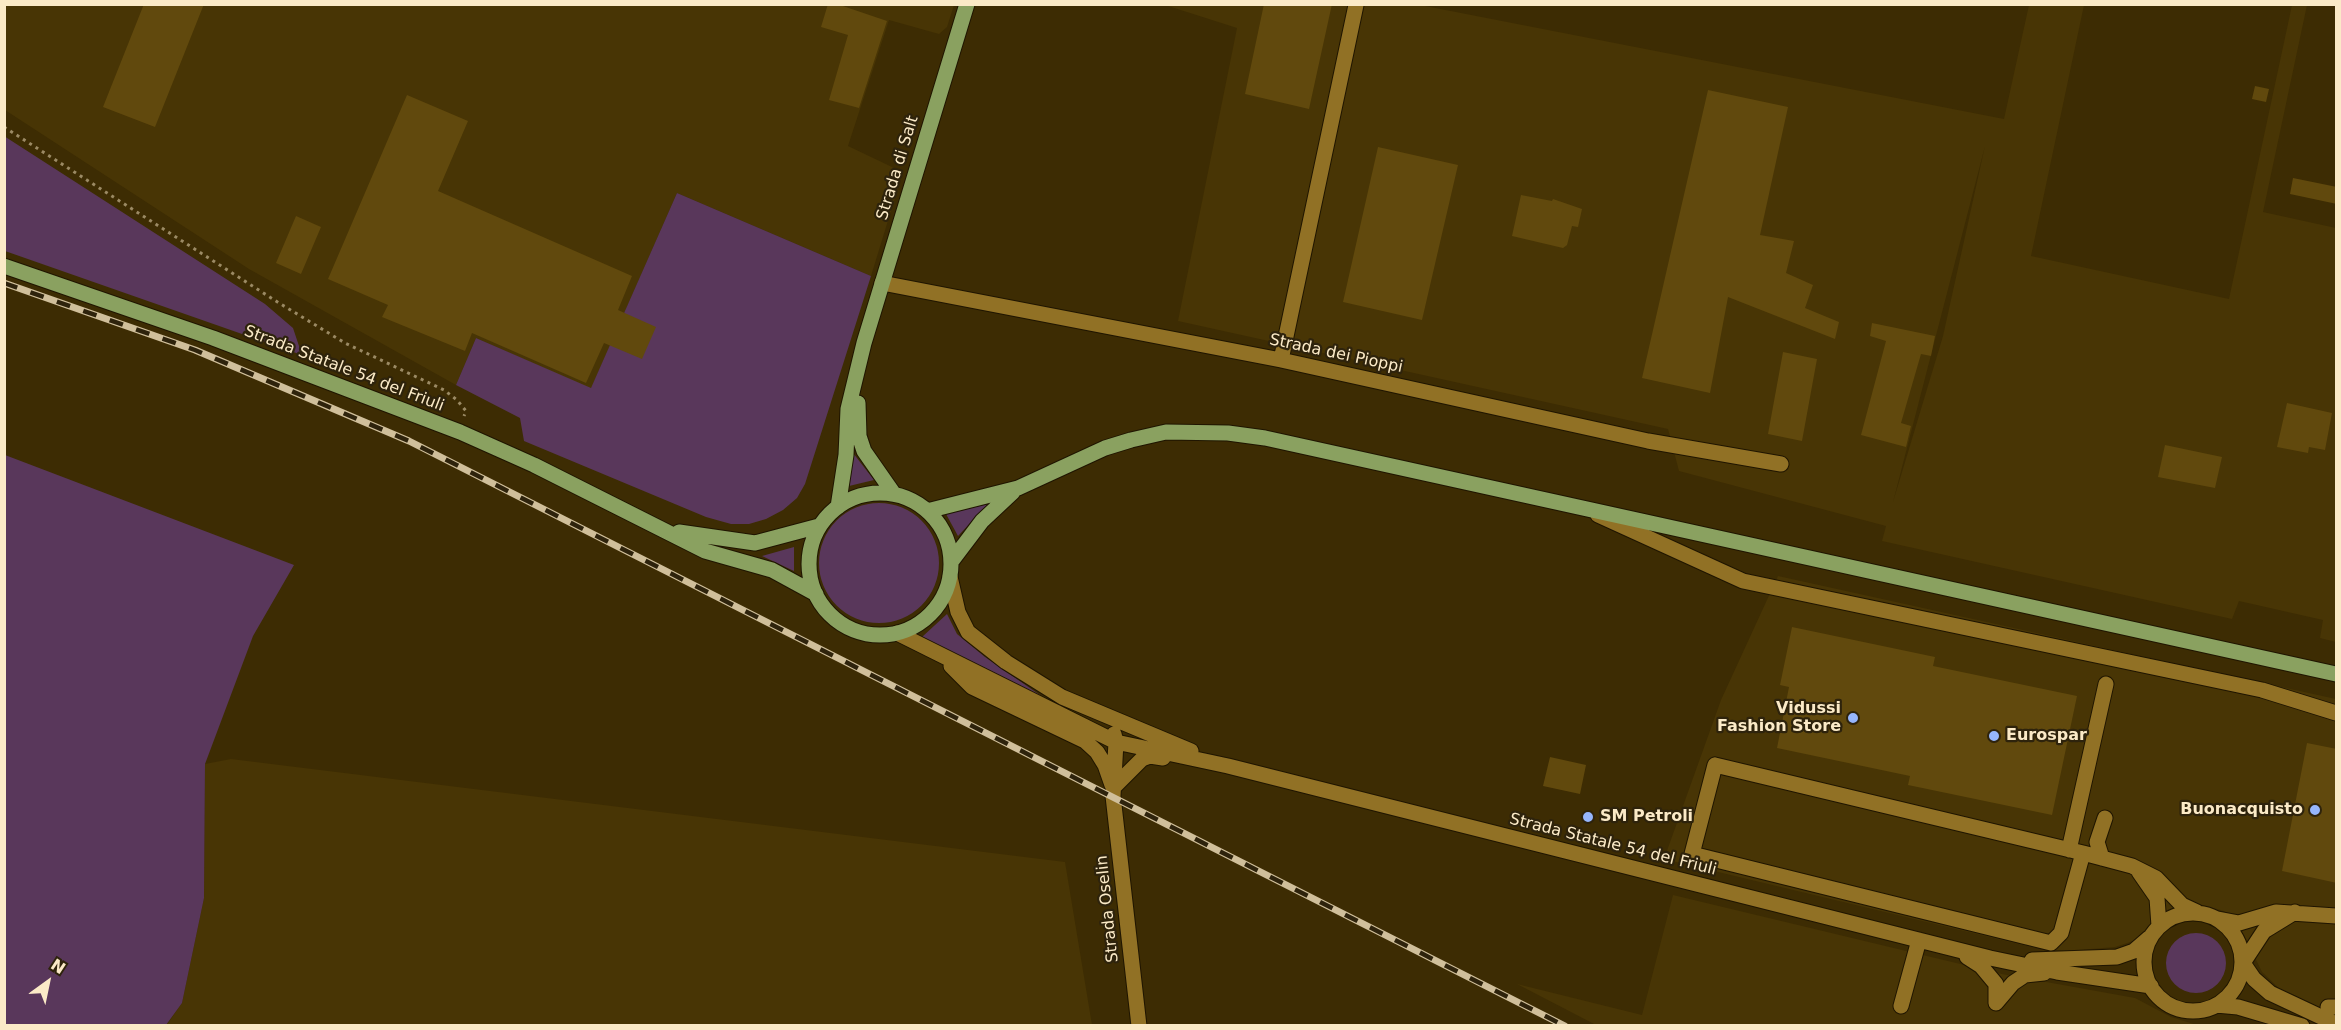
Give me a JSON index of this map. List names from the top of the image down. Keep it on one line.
{"streets":{"main road":["Strada di Salt","Strada Statale 54 del Friuli"],"street":["Strada dei Pioppi","Strada Oselin"]},"crossings":[["Strada di Salt","Strada dei Pioppi"],["Strada Statale 54 del Friuli","Strada Oselin"]],"places":["Vidussi Fashion Store","Eurospar","Buonacquisto","SM Petroli"],"north":"top right"}
